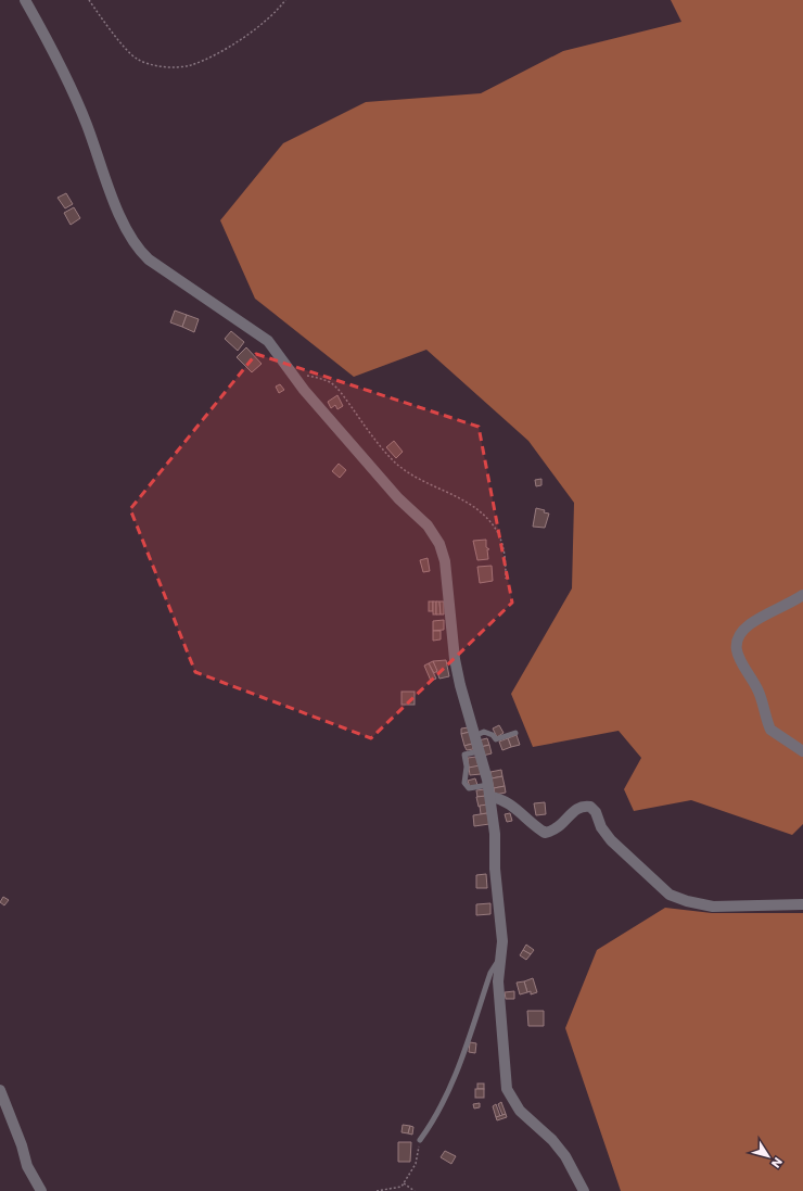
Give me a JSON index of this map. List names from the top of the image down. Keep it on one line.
{"north":"bottom right"}
